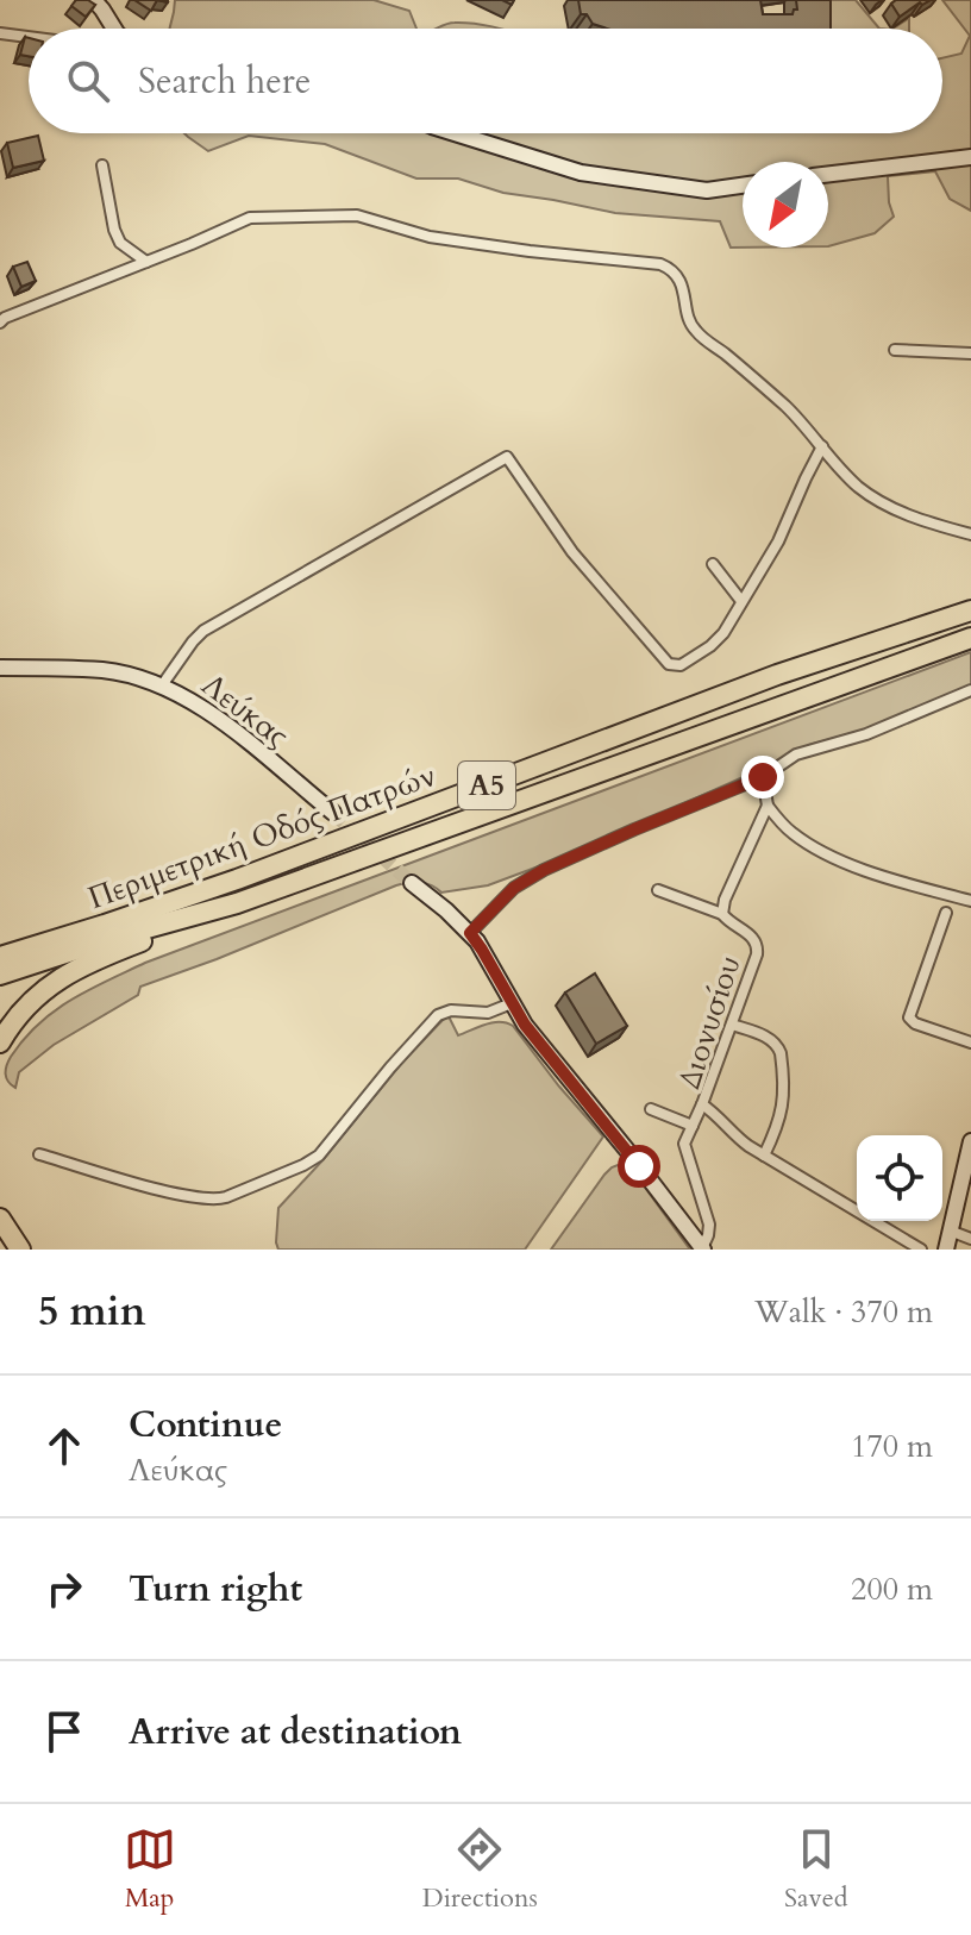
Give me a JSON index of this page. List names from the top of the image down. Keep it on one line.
{"streets":{"highway":["Α5","Περιμετρική Οδός Πατρών"],"street":["Λεύκας","Διονυσίου"]},"north":"bottom left","page":{"search":"Search here","heading":["5 min","Walk · 370 m"],"list":[["Continue","Λεύκας","170 m"],["Turn right","200 m"],"Arrive at destination"],"nav":["Map","Directions","Saved"]}}
